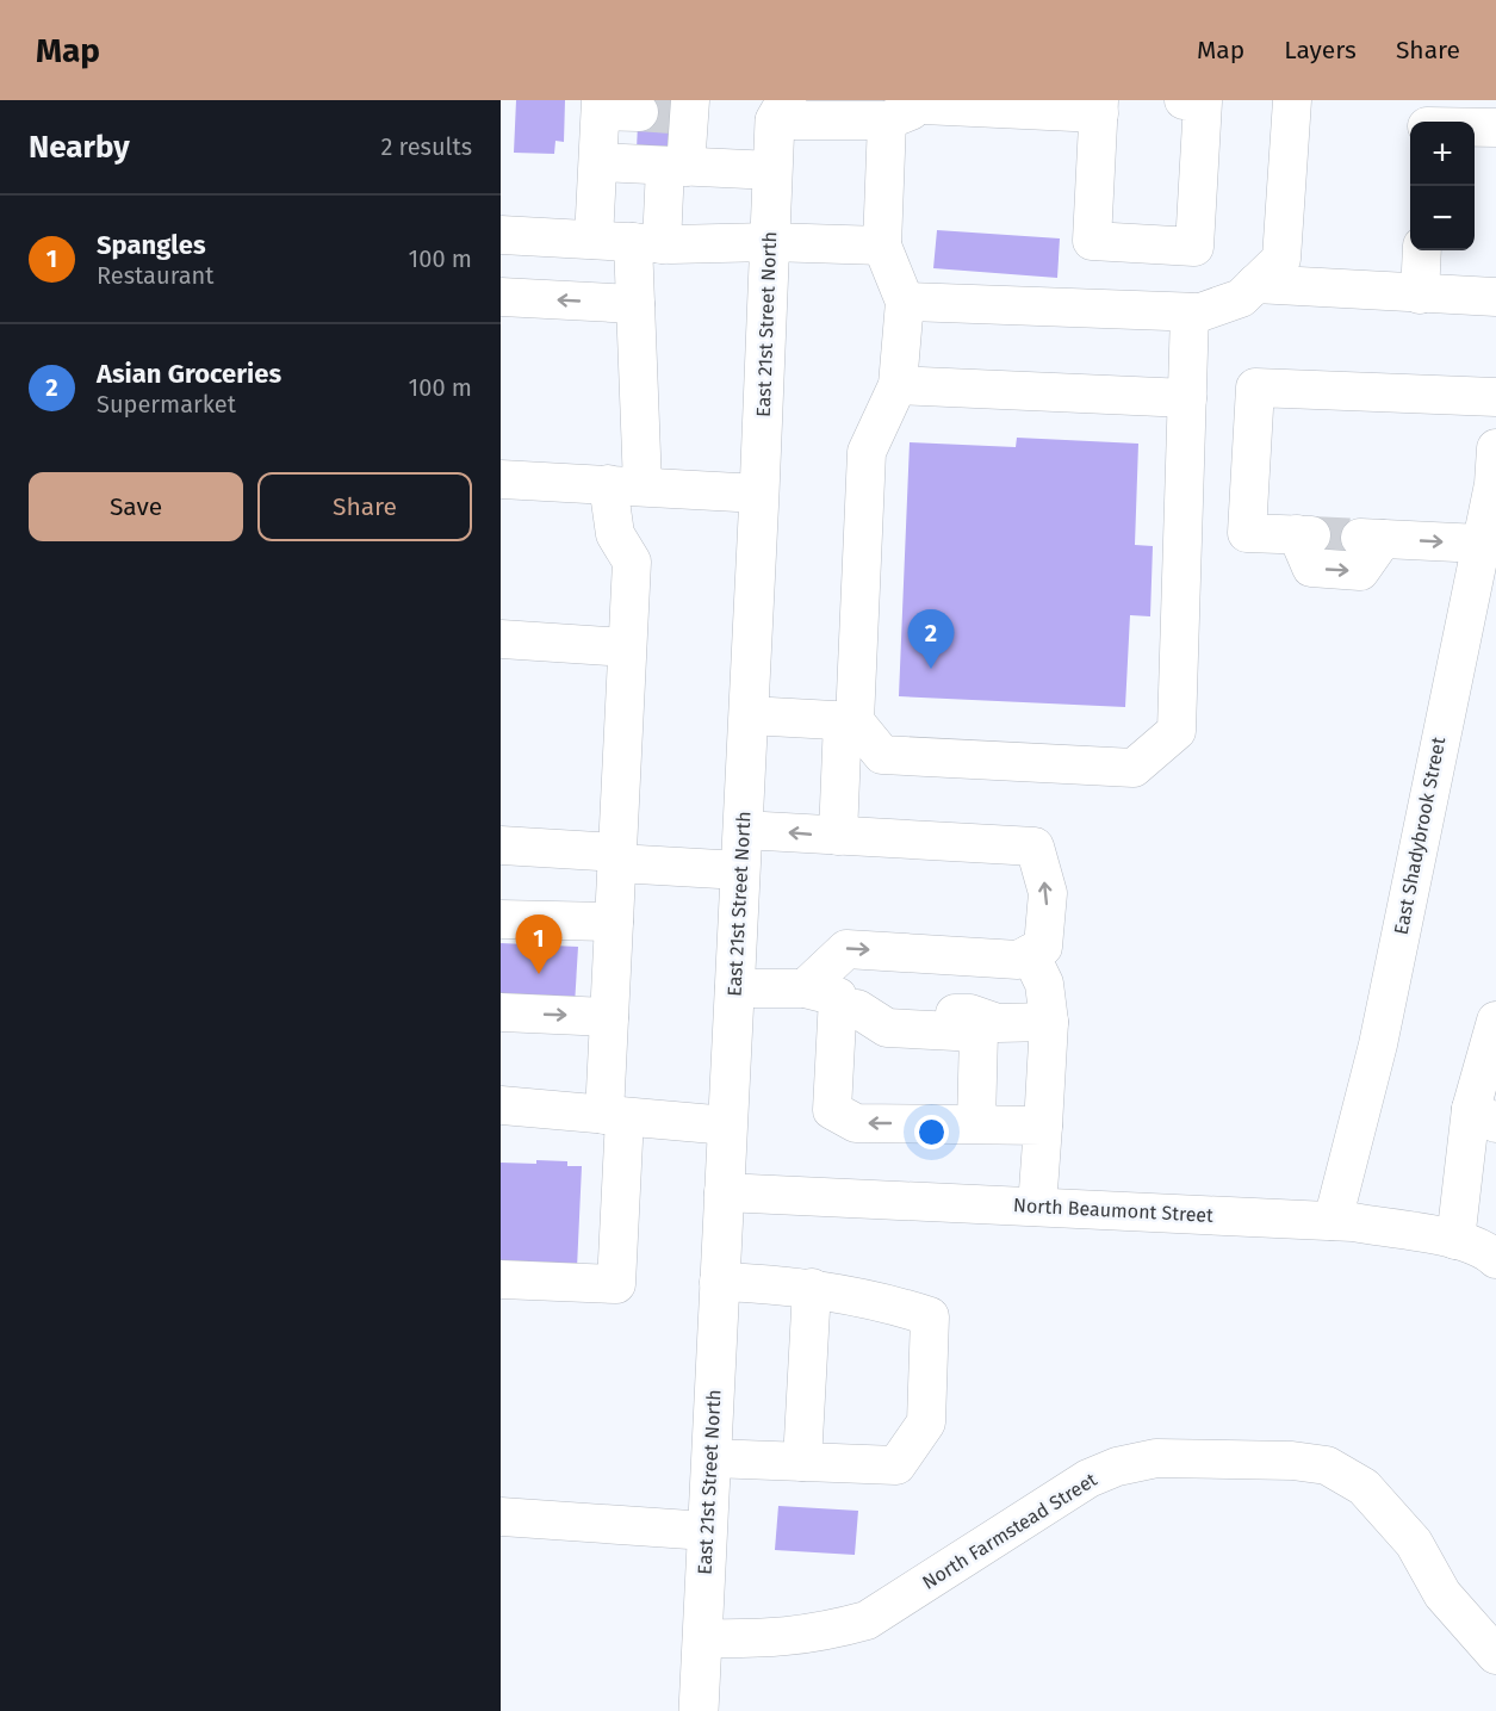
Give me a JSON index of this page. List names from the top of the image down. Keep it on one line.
{"streets":{"main road":["East 21st Street North"],"street":["East Shadybrook Street","North Beaumont Street","North Farmstead Street"]},"crossings":[["East 21st Street North","North Beaumont Street"],["East 21st Street North","North Farmstead Street"],["East Shadybrook Street","North Beaumont Street"]],"page":{"header":"Map","nav":["Map","Layers","Share"],"heading":["Nearby","2 results"],"map_buttons":["+","−"],"list":[{"mark":"1","name":"Spangles","note":"Restaurant","value":"100 m"},{"mark":"2","name":"Asian Groceries","note":"Supermarket","value":"100 m"}],"buttons":["Save","Share"],"pins":["2","1"]}}
